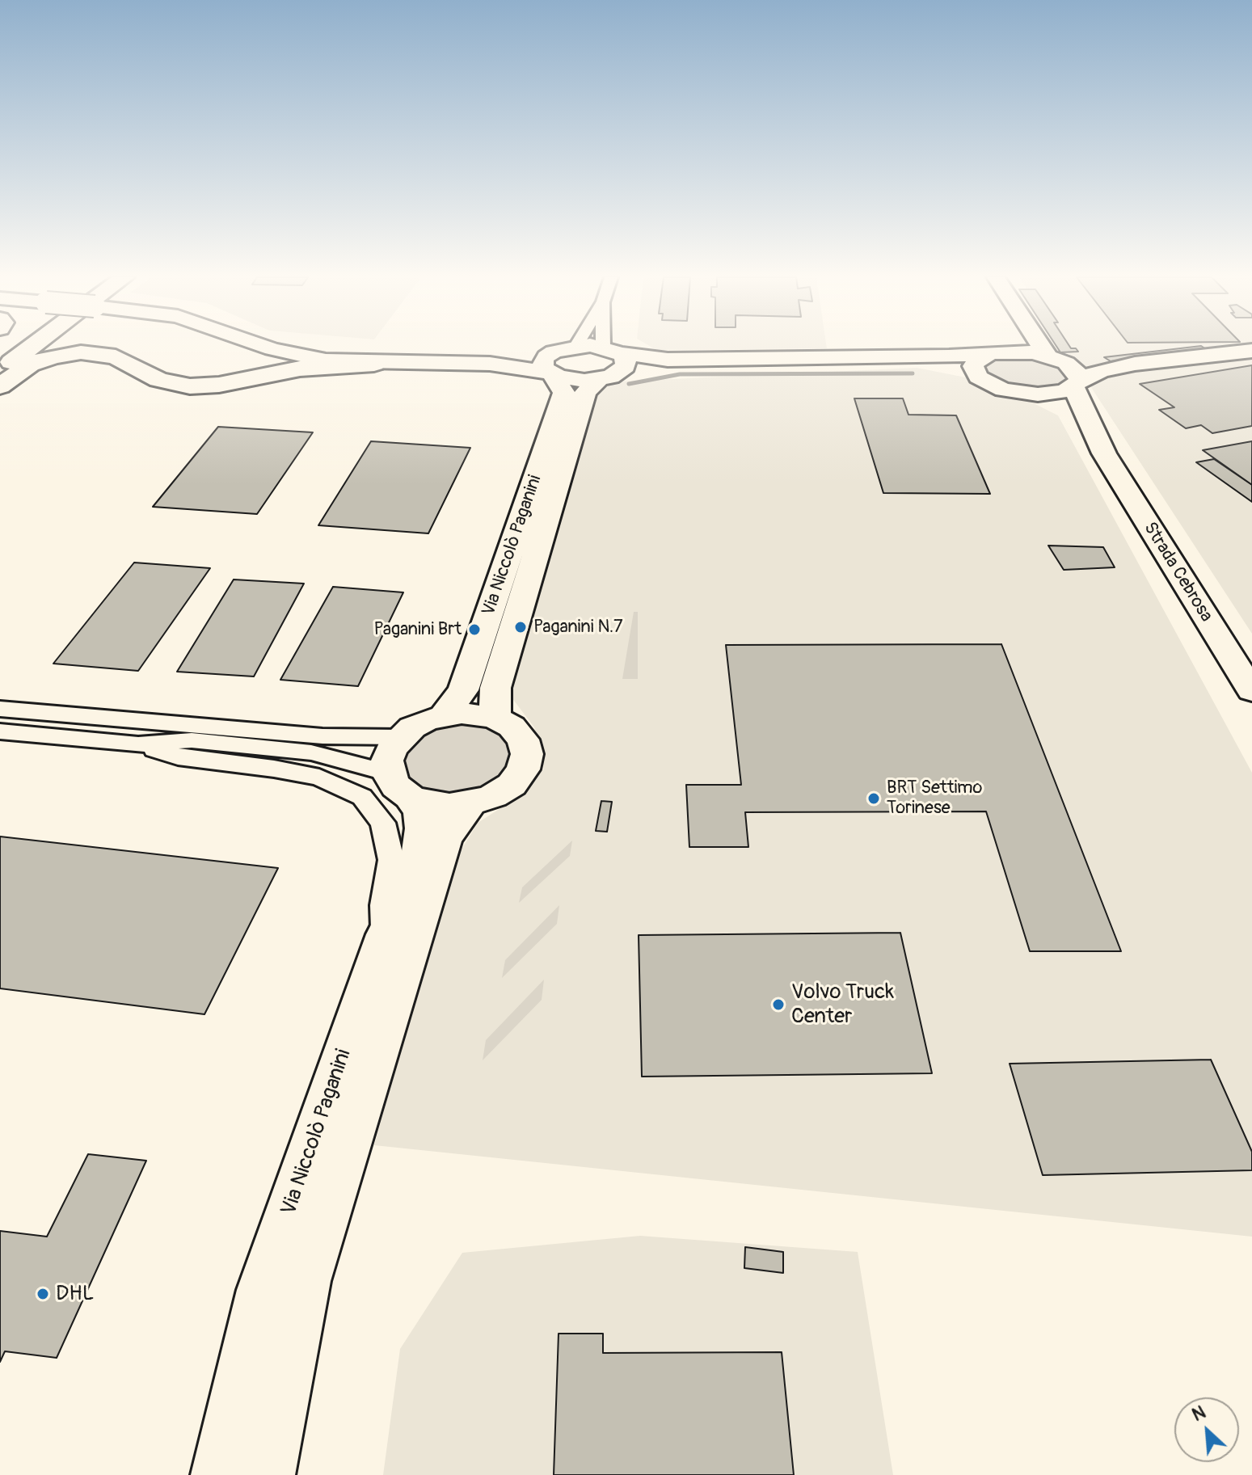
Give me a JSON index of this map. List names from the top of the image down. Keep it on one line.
{"streets":{"street":["Via Niccolò Paganini","Strada Cebrosa"]},"places":["Paganini N.7","Paganini Brt","BRT Settimo Torinese","Volvo Truck Center","DHL"],"north":"top left"}
